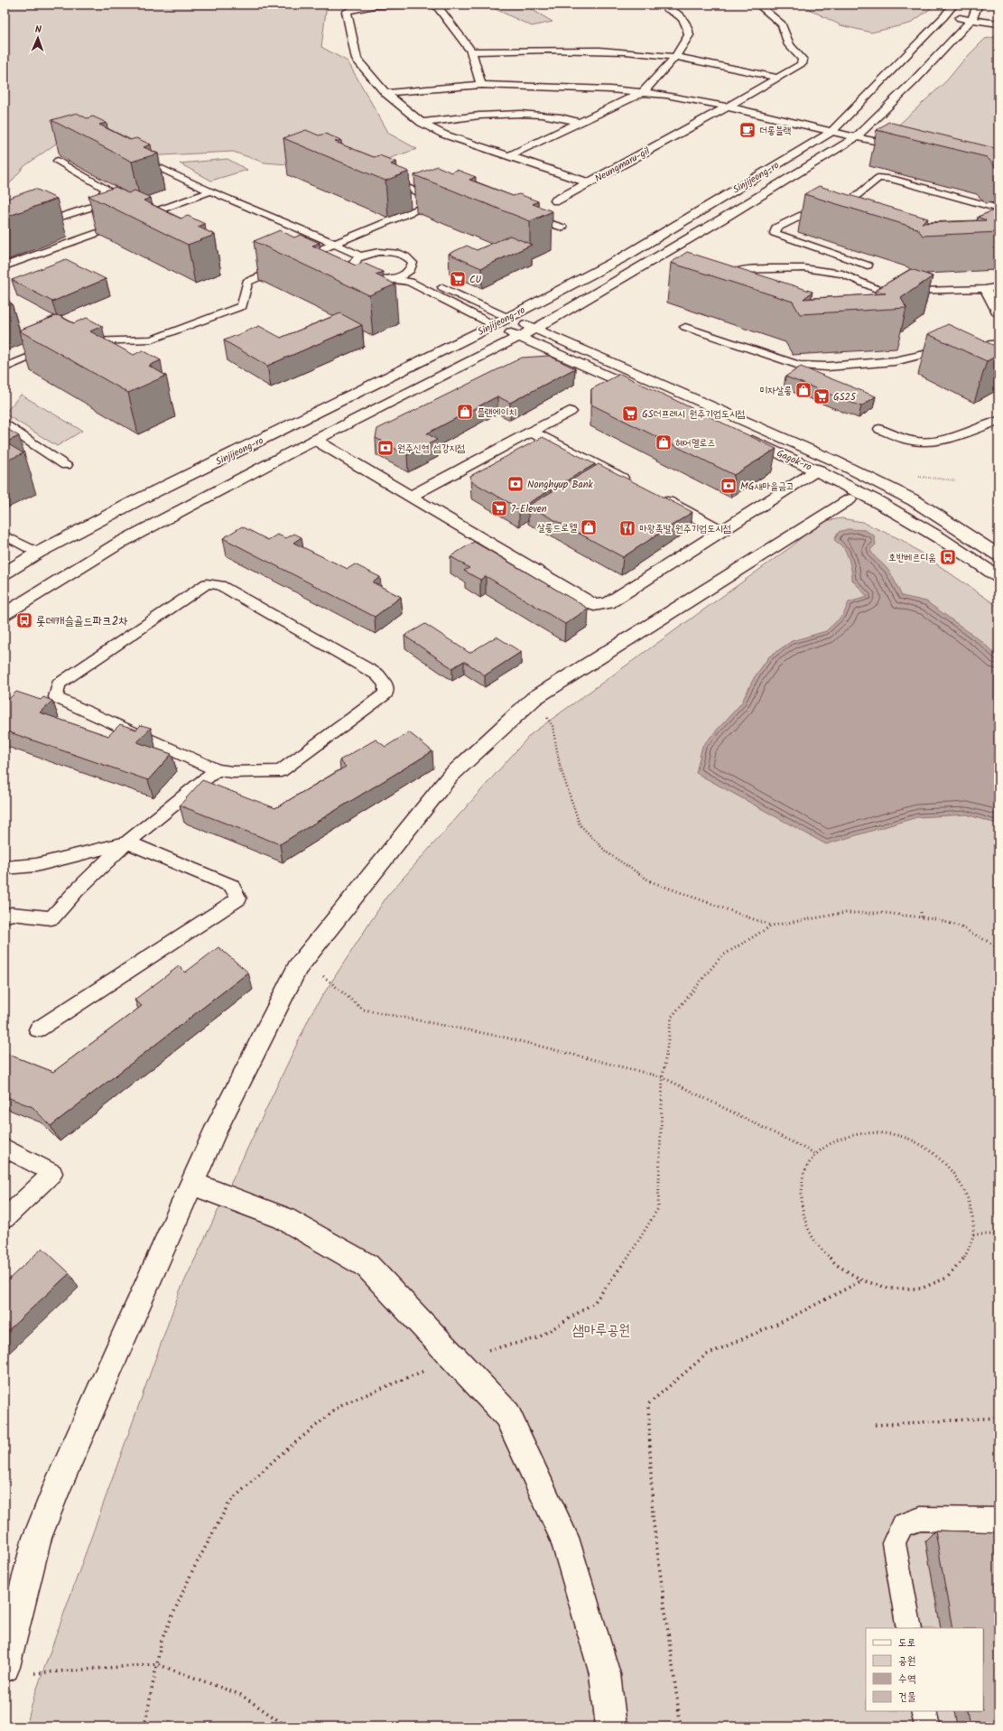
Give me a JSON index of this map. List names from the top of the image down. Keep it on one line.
{"streets":{"street":["Neungmaru-gil","Sinjijeong-ro","Gagok-ro"]},"crossings":[["Sinjijeong-ro","Gagok-ro"]],"parks":["샘마루공원"],"places":{"cafe":["더롱블랙"],"supermarket":["CU","GS25","GS더프레시 원주기업도시점","7-Eleven"],"shop":["미자살롱","플랜에이치","헤어멜로즈","살롱드로웰"],"bank":["원주신협 섬강지점","Nonghyup Bank","MG새마을금고"],"restaurant":["마왕족발 원주기업도시점"],"bus stop":["호반베르디움","롯데캐슬골드파크2차"]},"legend":["도로","공원","수역","건물"],"north":"top"}
